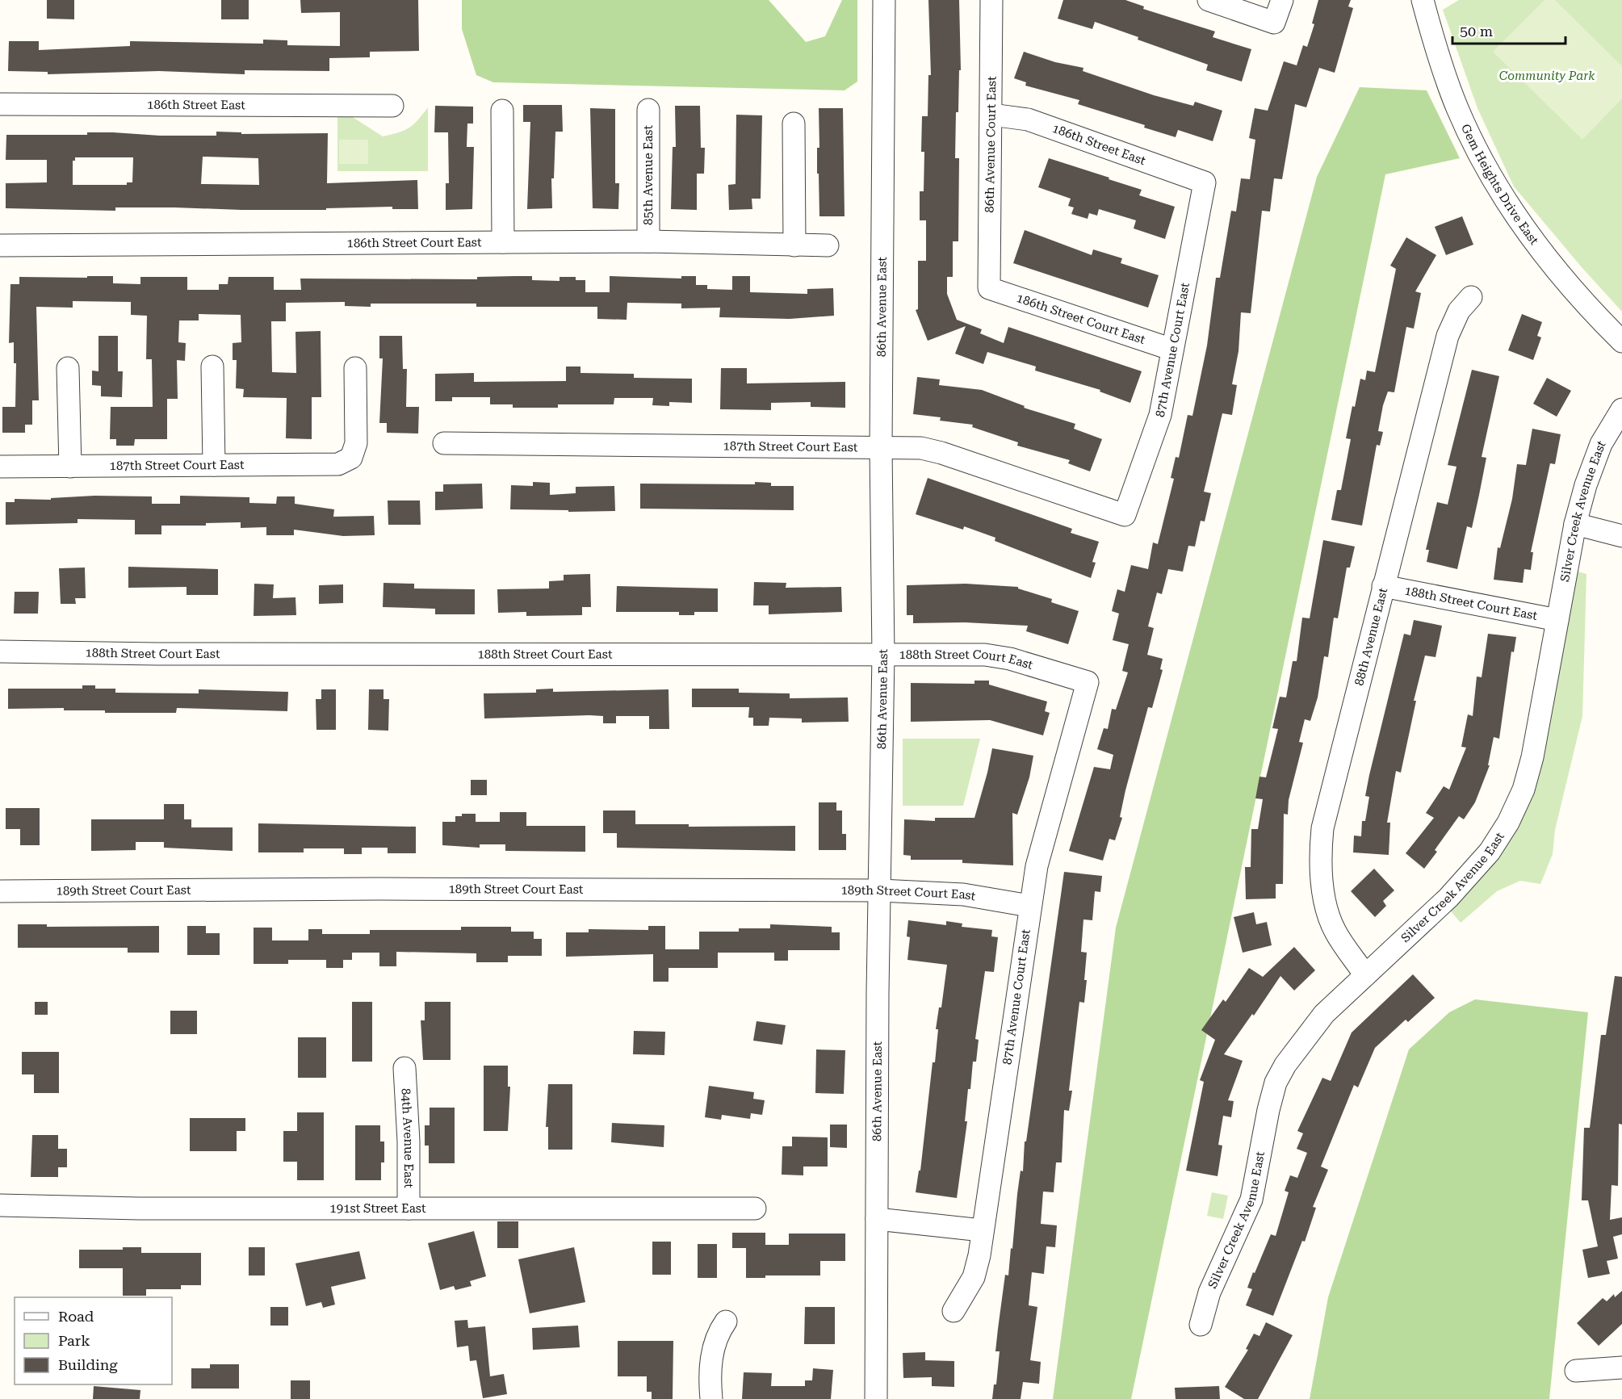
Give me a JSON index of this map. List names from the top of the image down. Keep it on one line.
{"streets":{"street":["186th Street East","86th Avenue Court East","85th Avenue East","Gem Heights Drive East","186th Street Court East","86th Avenue East","87th Avenue Court East","187th Street Court East","Silver Creek Avenue East","188th Street Court East","88th Avenue East","189th Street Court East","84th Avenue East","191st Street East"]},"crossings":[["186th Street East","86th Avenue Court East"],["186th Street East","87th Avenue Court East"],["86th Avenue Court East","186th Street Court East"],["85th Avenue East","186th Street Court East"],["186th Street Court East","87th Avenue Court East"],["86th Avenue East","187th Street Court East"],["86th Avenue East","188th Street Court East"],["86th Avenue East","189th Street Court East"],["87th Avenue Court East","187th Street Court East"],["87th Avenue Court East","188th Street Court East"],["87th Avenue Court East","189th Street Court East"],["Silver Creek Avenue East","188th Street Court East"],["Silver Creek Avenue East","88th Avenue East"],["188th Street Court East","88th Avenue East"],["84th Avenue East","191st Street East"]],"parks":["Community Park"],"legend":["Road","Park","Building"],"scale_bar":"50 m"}
